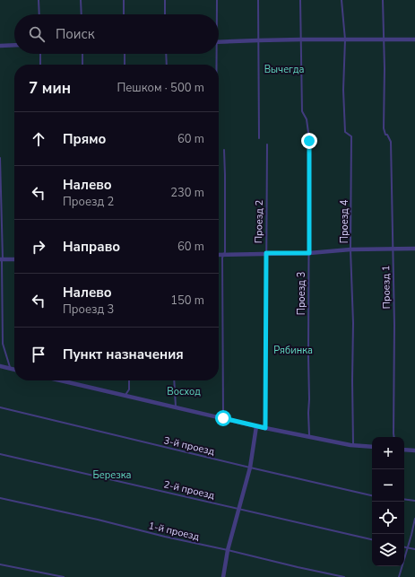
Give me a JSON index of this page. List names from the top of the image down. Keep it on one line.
{"streets":{"lane":["Проезд 2","Проезд 4","Проезд 1","Проезд 3","3-й проезд","2-й проезд","1-й проезд"]},"parks":["Вычегда","Рябинка","Восход","Березка"],"page":{"search":"Поиск","heading":["7 мин","Пешком · 500 m"],"list":[["Прямо","60 m"],["Налево","Проезд 2","230 m"],["Направо","60 m"],["Налево","Проезд 3","150 m"],"Пункт назначения"],"map_buttons":["+","−"]}}
